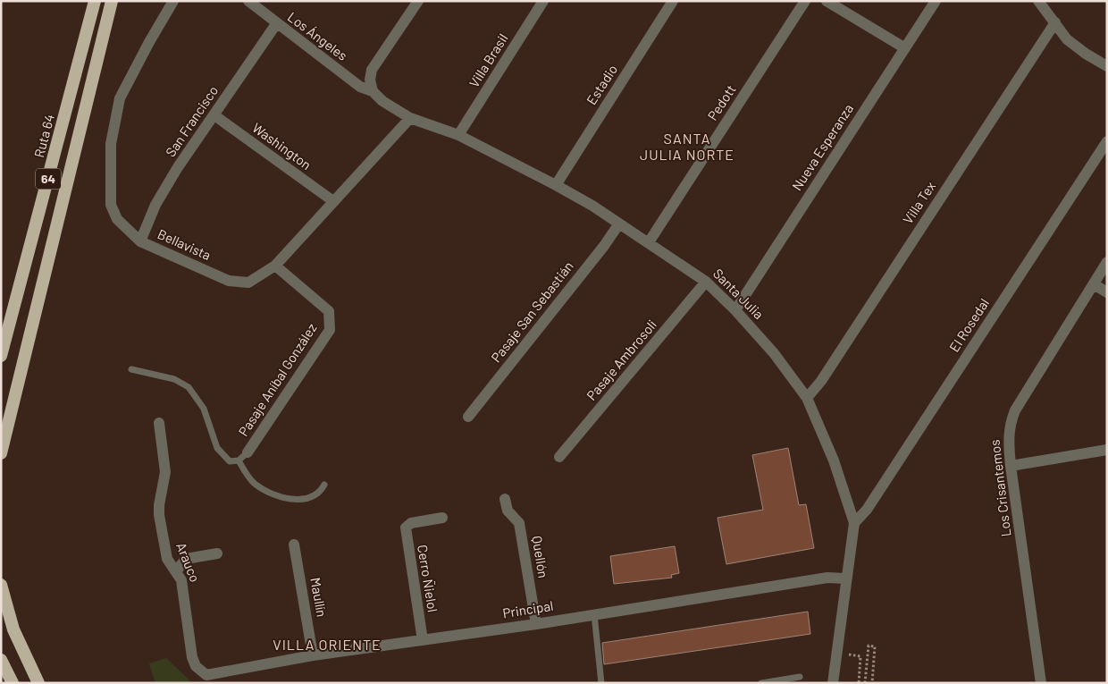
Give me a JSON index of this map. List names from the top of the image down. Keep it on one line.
{"streets":{"highway":["Ruta 64","64"],"street":["Los Ángeles","Villa Brasil","Estadio","Pedott","San Francisco","Washington","Nueva Esperanza","Villa Tex","Bellavista","Santa Julia","Pasaje San Sebastián","El Rosedal","Pasaje Ambrosoli","Pasaje Aníbal González","Los Crisantemos","Quellón","Arauco","Cerro Ñielol","Maullín","Principal"]},"crossings":[["Los Ángeles","San Francisco"],["Los Ángeles","Santa Julia"],["Villa Brasil","Santa Julia"],["Estadio","Santa Julia"],["Pedott","Santa Julia"],["San Francisco","Washington"],["San Francisco","Bellavista"],["Washington","Bellavista"],["Nueva Esperanza","Santa Julia"],["Villa Tex","Santa Julia"],["Bellavista","Santa Julia"],["Bellavista","Pasaje Aníbal González"],["Santa Julia","Pasaje San Sebastián"],["Santa Julia","El Rosedal"],["Santa Julia","Pasaje Ambrosoli"],["Santa Julia","Principal"],["Quellón","Principal"],["Arauco","Principal"],["Cerro Ñielol","Principal"],["Maullín","Principal"]],"districts":["SANTA JULIA NORTE","VILLA ORIENTE"]}
